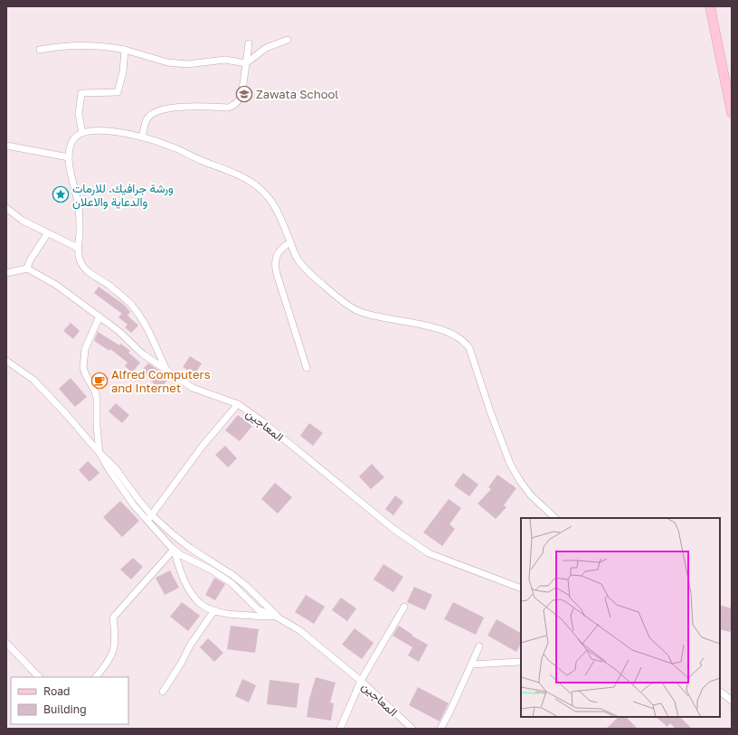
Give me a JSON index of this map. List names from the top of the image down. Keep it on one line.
{"streets":{"street":["المعاجين"]},"places":{"school or university":["Zawata School"],"place":["ورشة جرافيك. للارمات والدعاية والاعلان"],"cafe":["Alfred Computers and Internet"]},"legend":["Road","Building"]}
